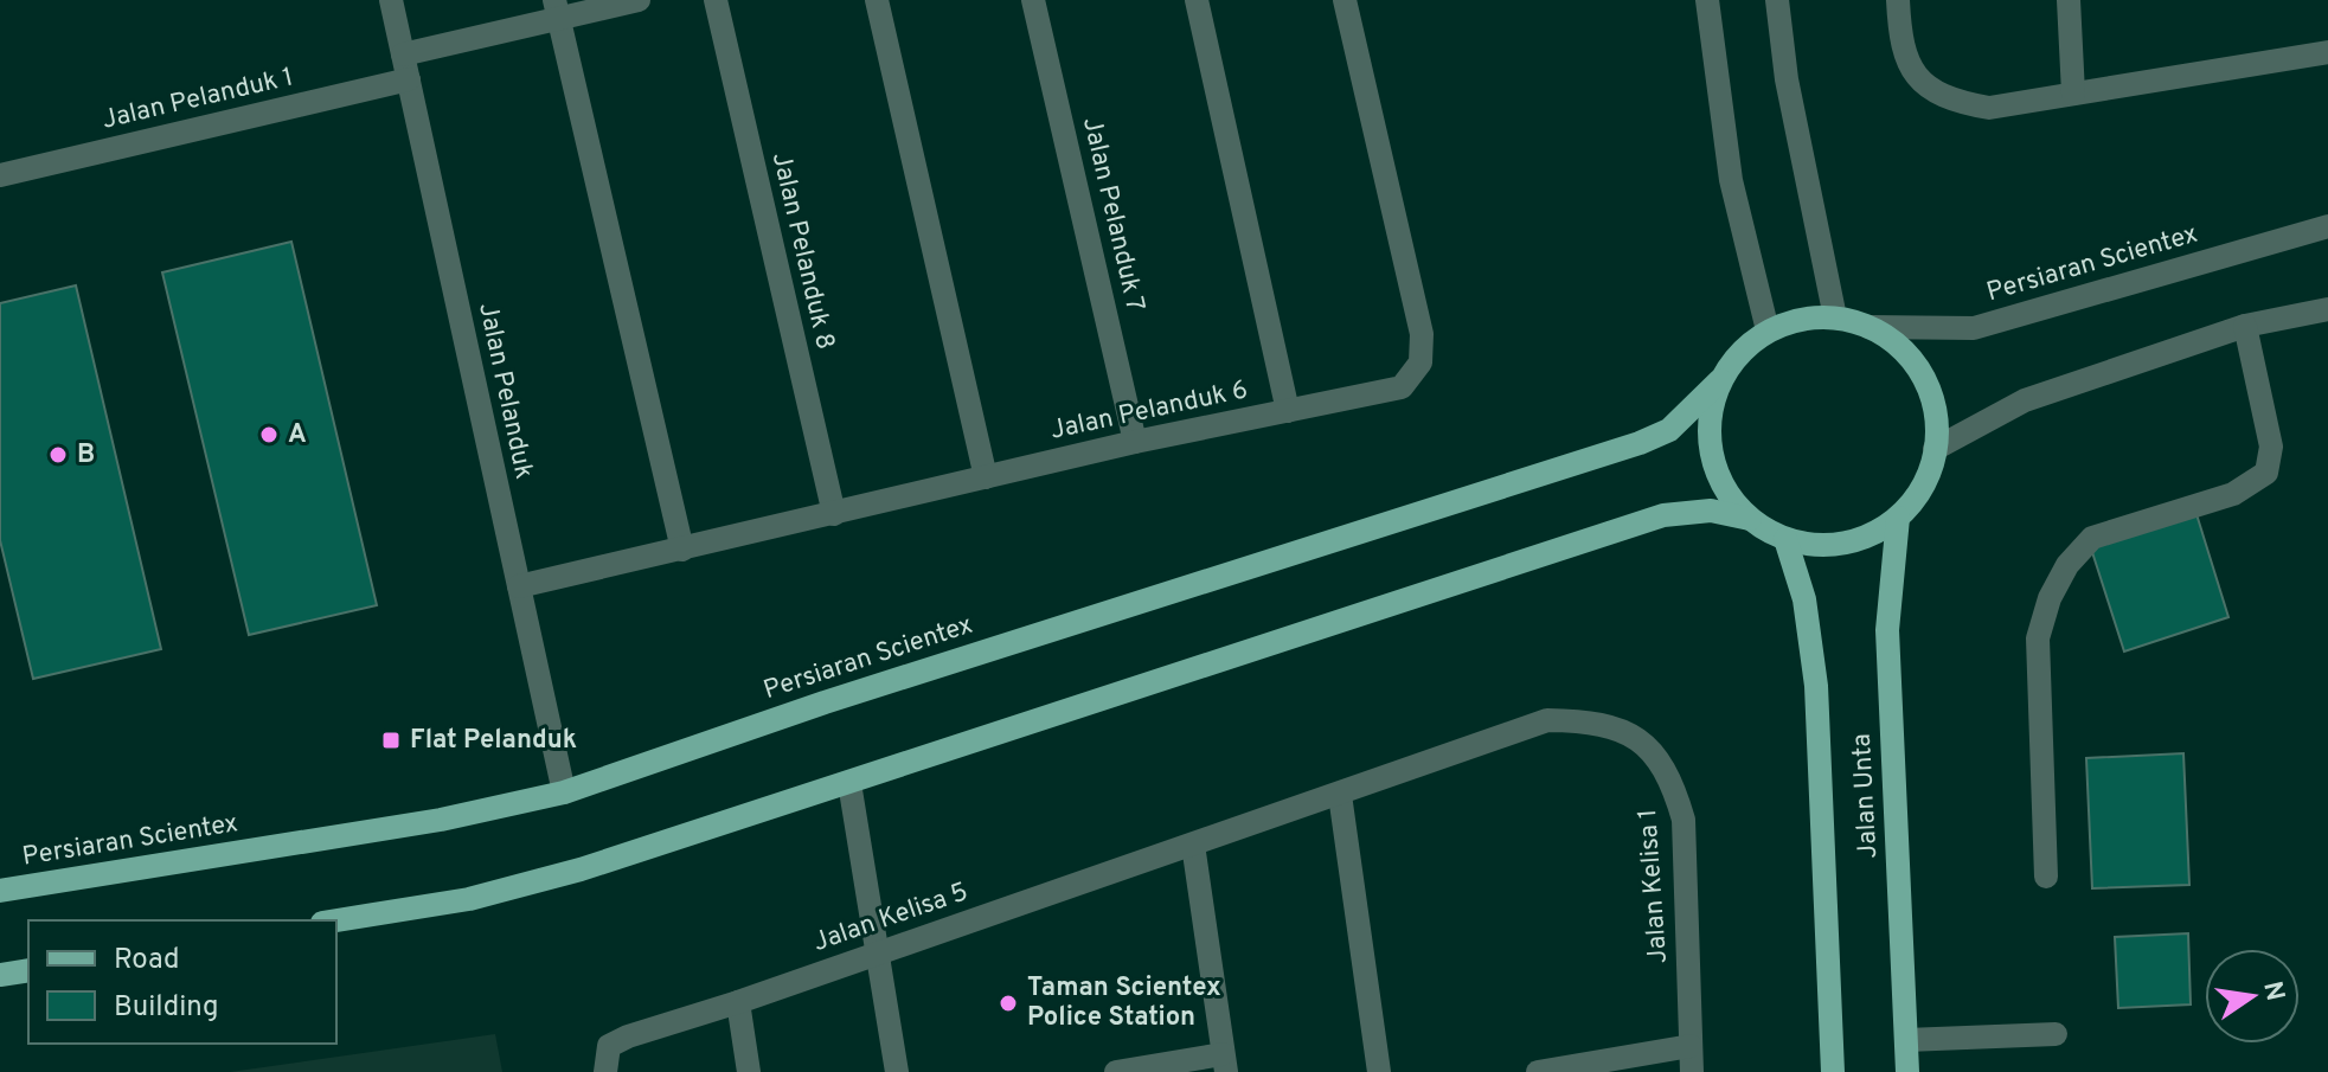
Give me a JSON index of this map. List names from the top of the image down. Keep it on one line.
{"streets":{"main road":["Persiaran Scientex","Jalan Unta"],"street":["Jalan Pelanduk 1","Jalan Pelanduk 7","Jalan Pelanduk 8","Jalan Pelanduk","Jalan Pelanduk 6","Jalan Kelisa 1","Jalan Kelisa 5"]},"crossings":[["Jalan Pelanduk 1","Jalan Pelanduk"],["Jalan Pelanduk 7","Jalan Pelanduk 6"],["Jalan Pelanduk 8","Jalan Pelanduk 6"],["Persiaran Scientex","Jalan Pelanduk"],["Persiaran Scientex","Jalan Unta"],["Jalan Pelanduk","Jalan Pelanduk 6"],["Jalan Kelisa 1","Jalan Kelisa 5"]],"places":{"other":["A","B","Taman Scientex Police Station"],"transit":["Flat Pelanduk"]},"legend":["Road","Building"],"north":"right"}
